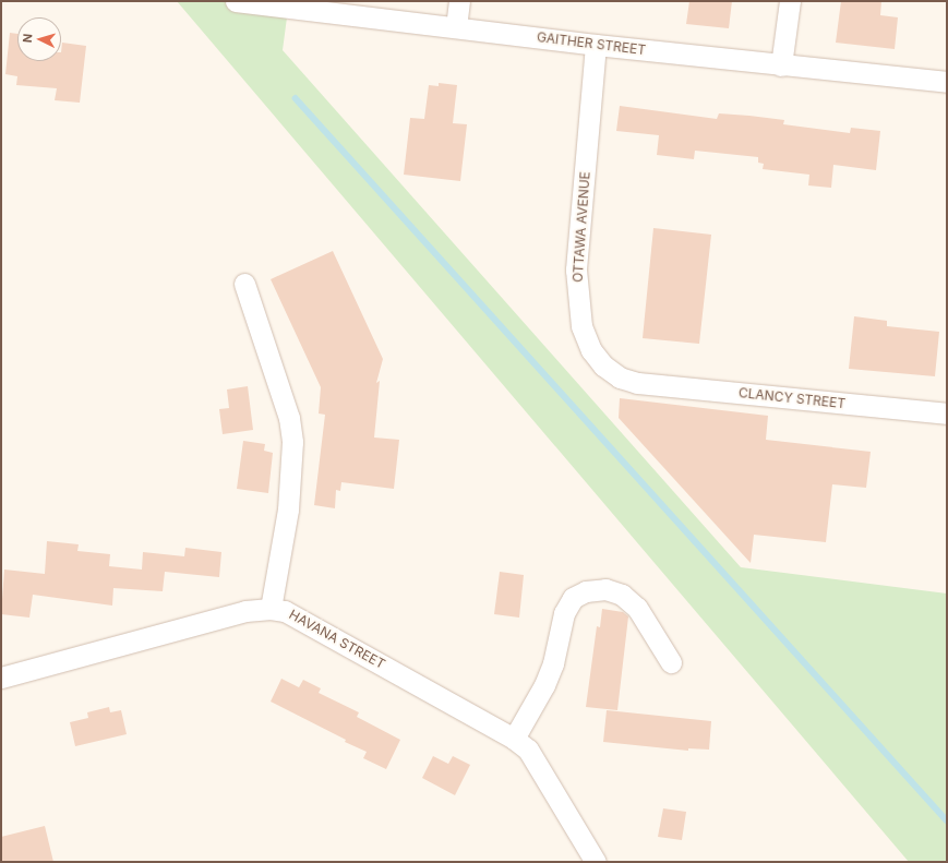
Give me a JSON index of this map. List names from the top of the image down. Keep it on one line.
{"streets":{"street":["GAITHER STREET","OTTAWA AVENUE","CLANCY STREET","HAVANA STREET"]},"crossings":[["GAITHER STREET","OTTAWA AVENUE"],["OTTAWA AVENUE","CLANCY STREET"]],"north":"left"}
